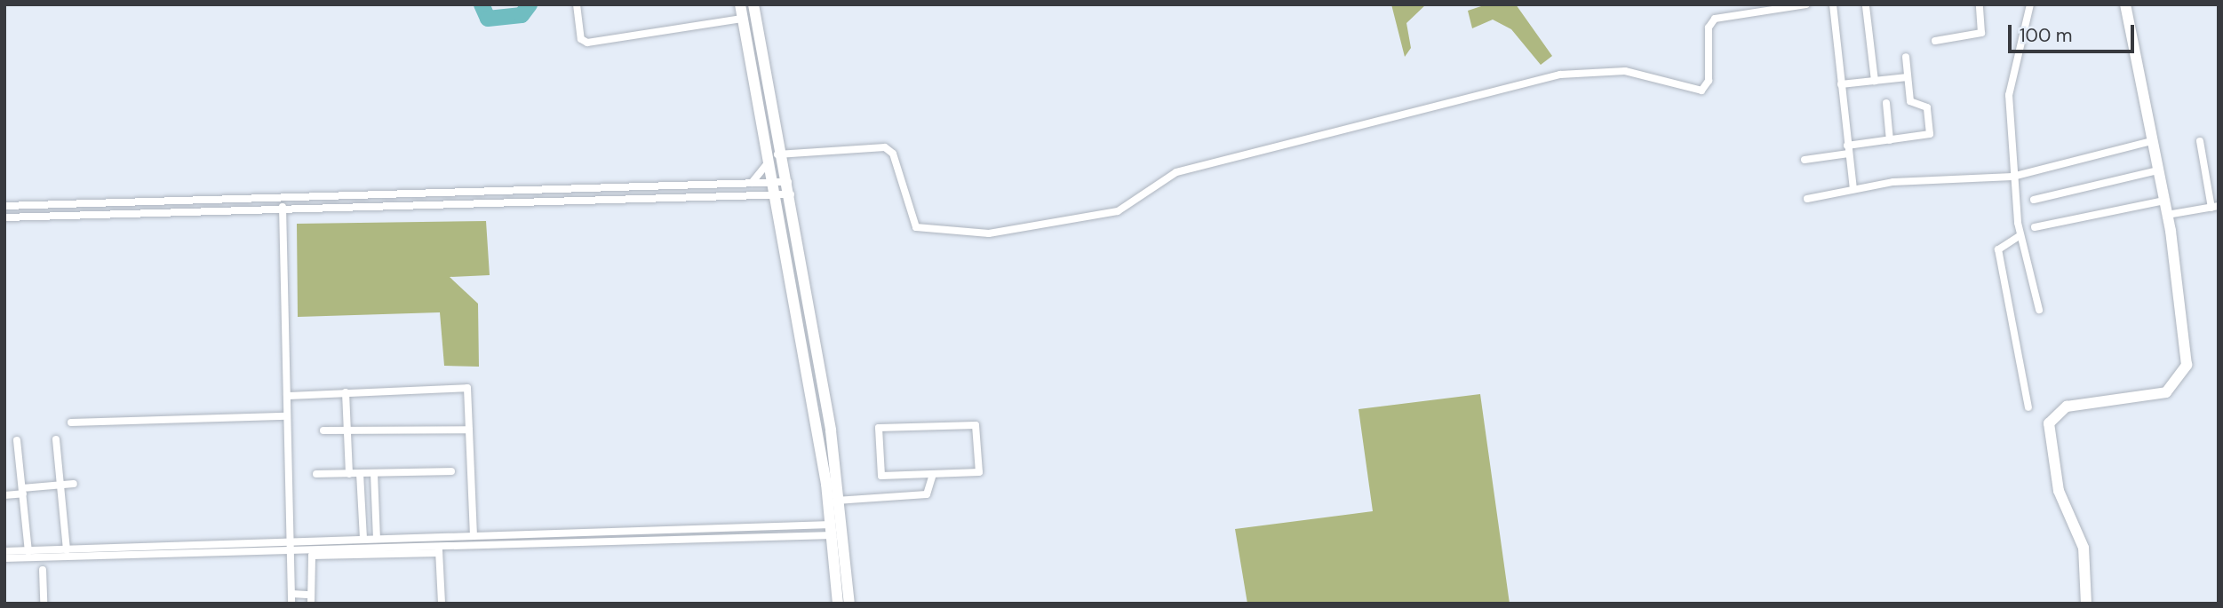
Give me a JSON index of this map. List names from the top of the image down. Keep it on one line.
{"scale_bar":"100 m"}
